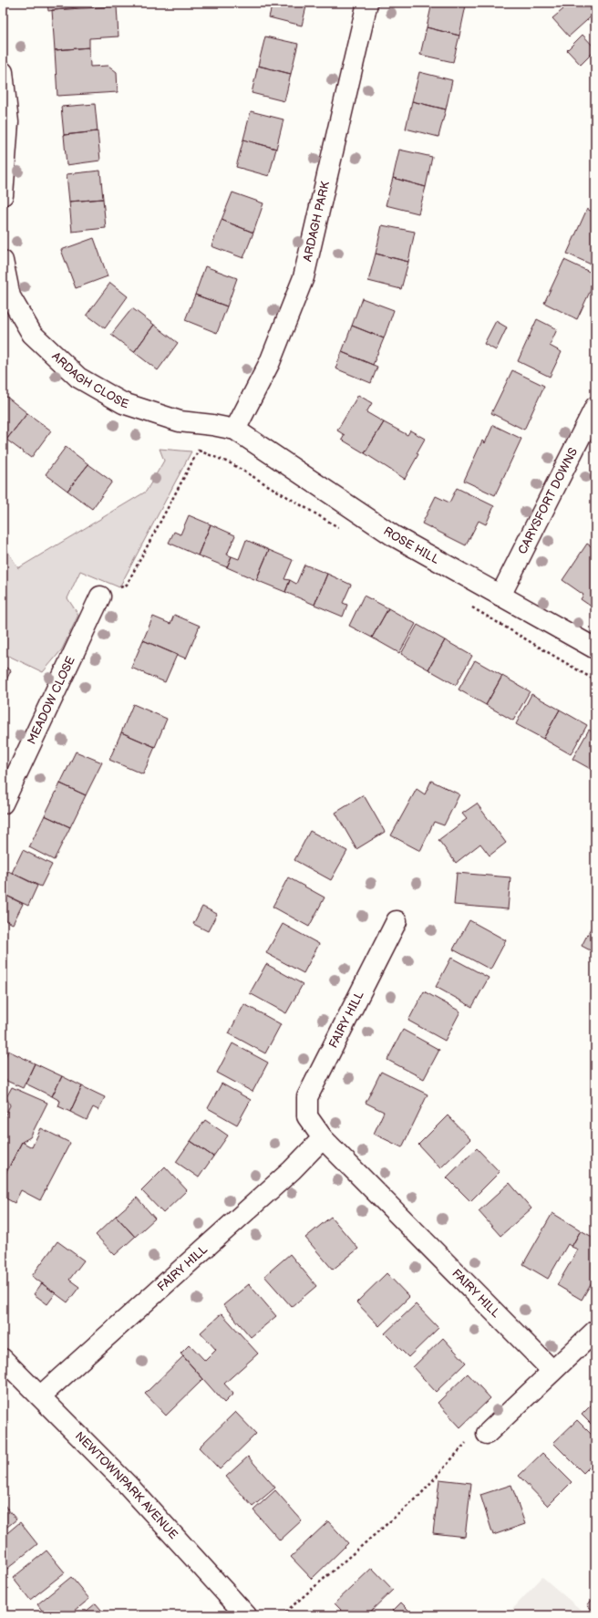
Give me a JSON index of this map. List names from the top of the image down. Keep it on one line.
{"streets":{"street":["ARDAGH PARK","ARDAGH CLOSE","CARYSFORT DOWNS","ROSE HILL","MEADOW CLOSE","FAIRY HILL","NEWTOWNPARK AVENUE"]},"crossings":[["ARDAGH PARK","ARDAGH CLOSE"],["ARDAGH PARK","ROSE HILL"],["ARDAGH CLOSE","ROSE HILL"],["CARYSFORT DOWNS","ROSE HILL"],["FAIRY HILL","NEWTOWNPARK AVENUE"]]}
